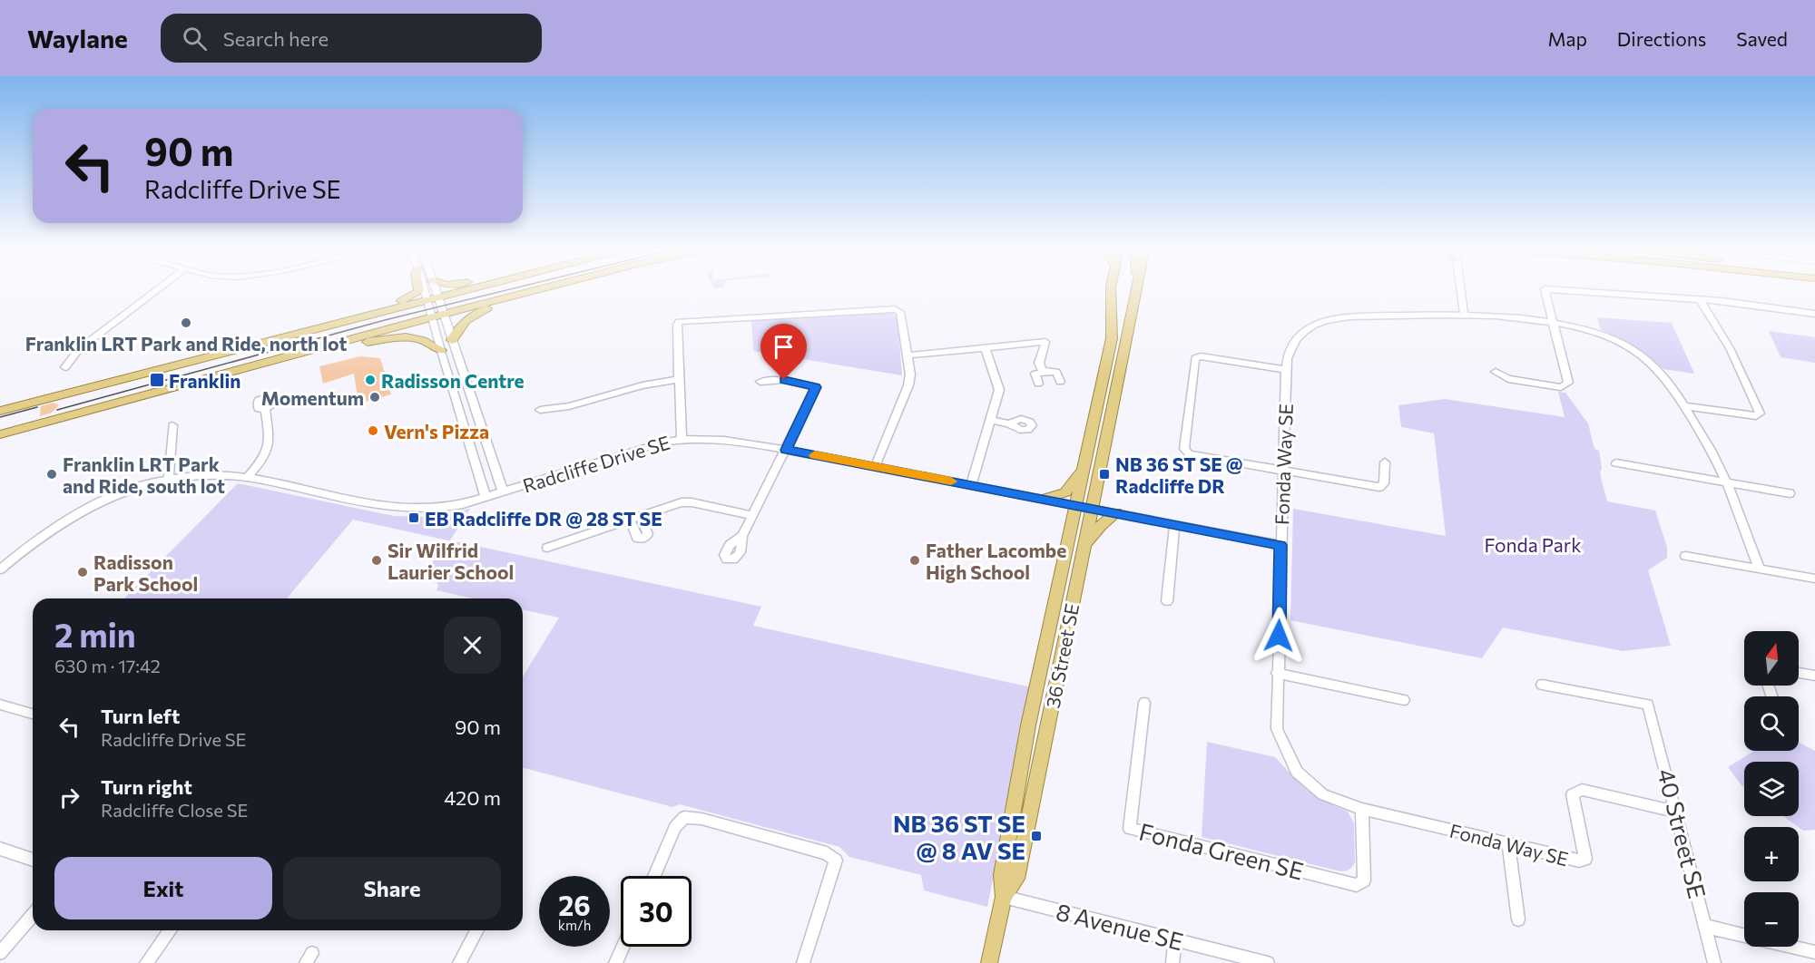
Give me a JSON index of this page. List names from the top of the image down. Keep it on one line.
{"streets":{"main road":["36 Street SE"],"street":["Radcliffe Drive SE","Fonda Way SE","40 Street SE","Fonda Green SE","8 Avenue SE"]},"crossings":[["Radcliffe Drive SE","Fonda Way SE"],["Radcliffe Drive SE","36 Street SE"],["Fonda Way SE","40 Street SE"],["Fonda Way SE","Fonda Green SE"],["36 Street SE","8 Avenue SE"]],"parks":["Fonda Park"],"places":{"other":["Franklin LRT Park and Ride, north lot","Radisson Centre","Momentum","Vern's Pizza","Franklin LRT Park and Ride, south lot","Sir Wilfrid Laurier School","Father Lacombe High School","Radisson Park School"],"transit":["Franklin","NB 36 ST SE @ Radcliffe DR","EB Radcliffe DR @ 28 ST SE","NB 36 ST SE @ 8 AV SE"]},"north":"top","page":{"header":"Waylane","search":"Search here","nav":["Map","Directions","Saved"],"turn":["90 m","Radcliffe Drive SE"],"heading":["2 min","630 m · 17:42"],"map_buttons":["+","−"],"list":[{"name":"Turn left","note":"Radcliffe Drive SE","value":"90 m"},{"name":"Turn right","note":"Radcliffe Close SE","value":"420 m"}],"buttons":["Exit","Share"],"speed":"26 km/h","limit":"30"}}
